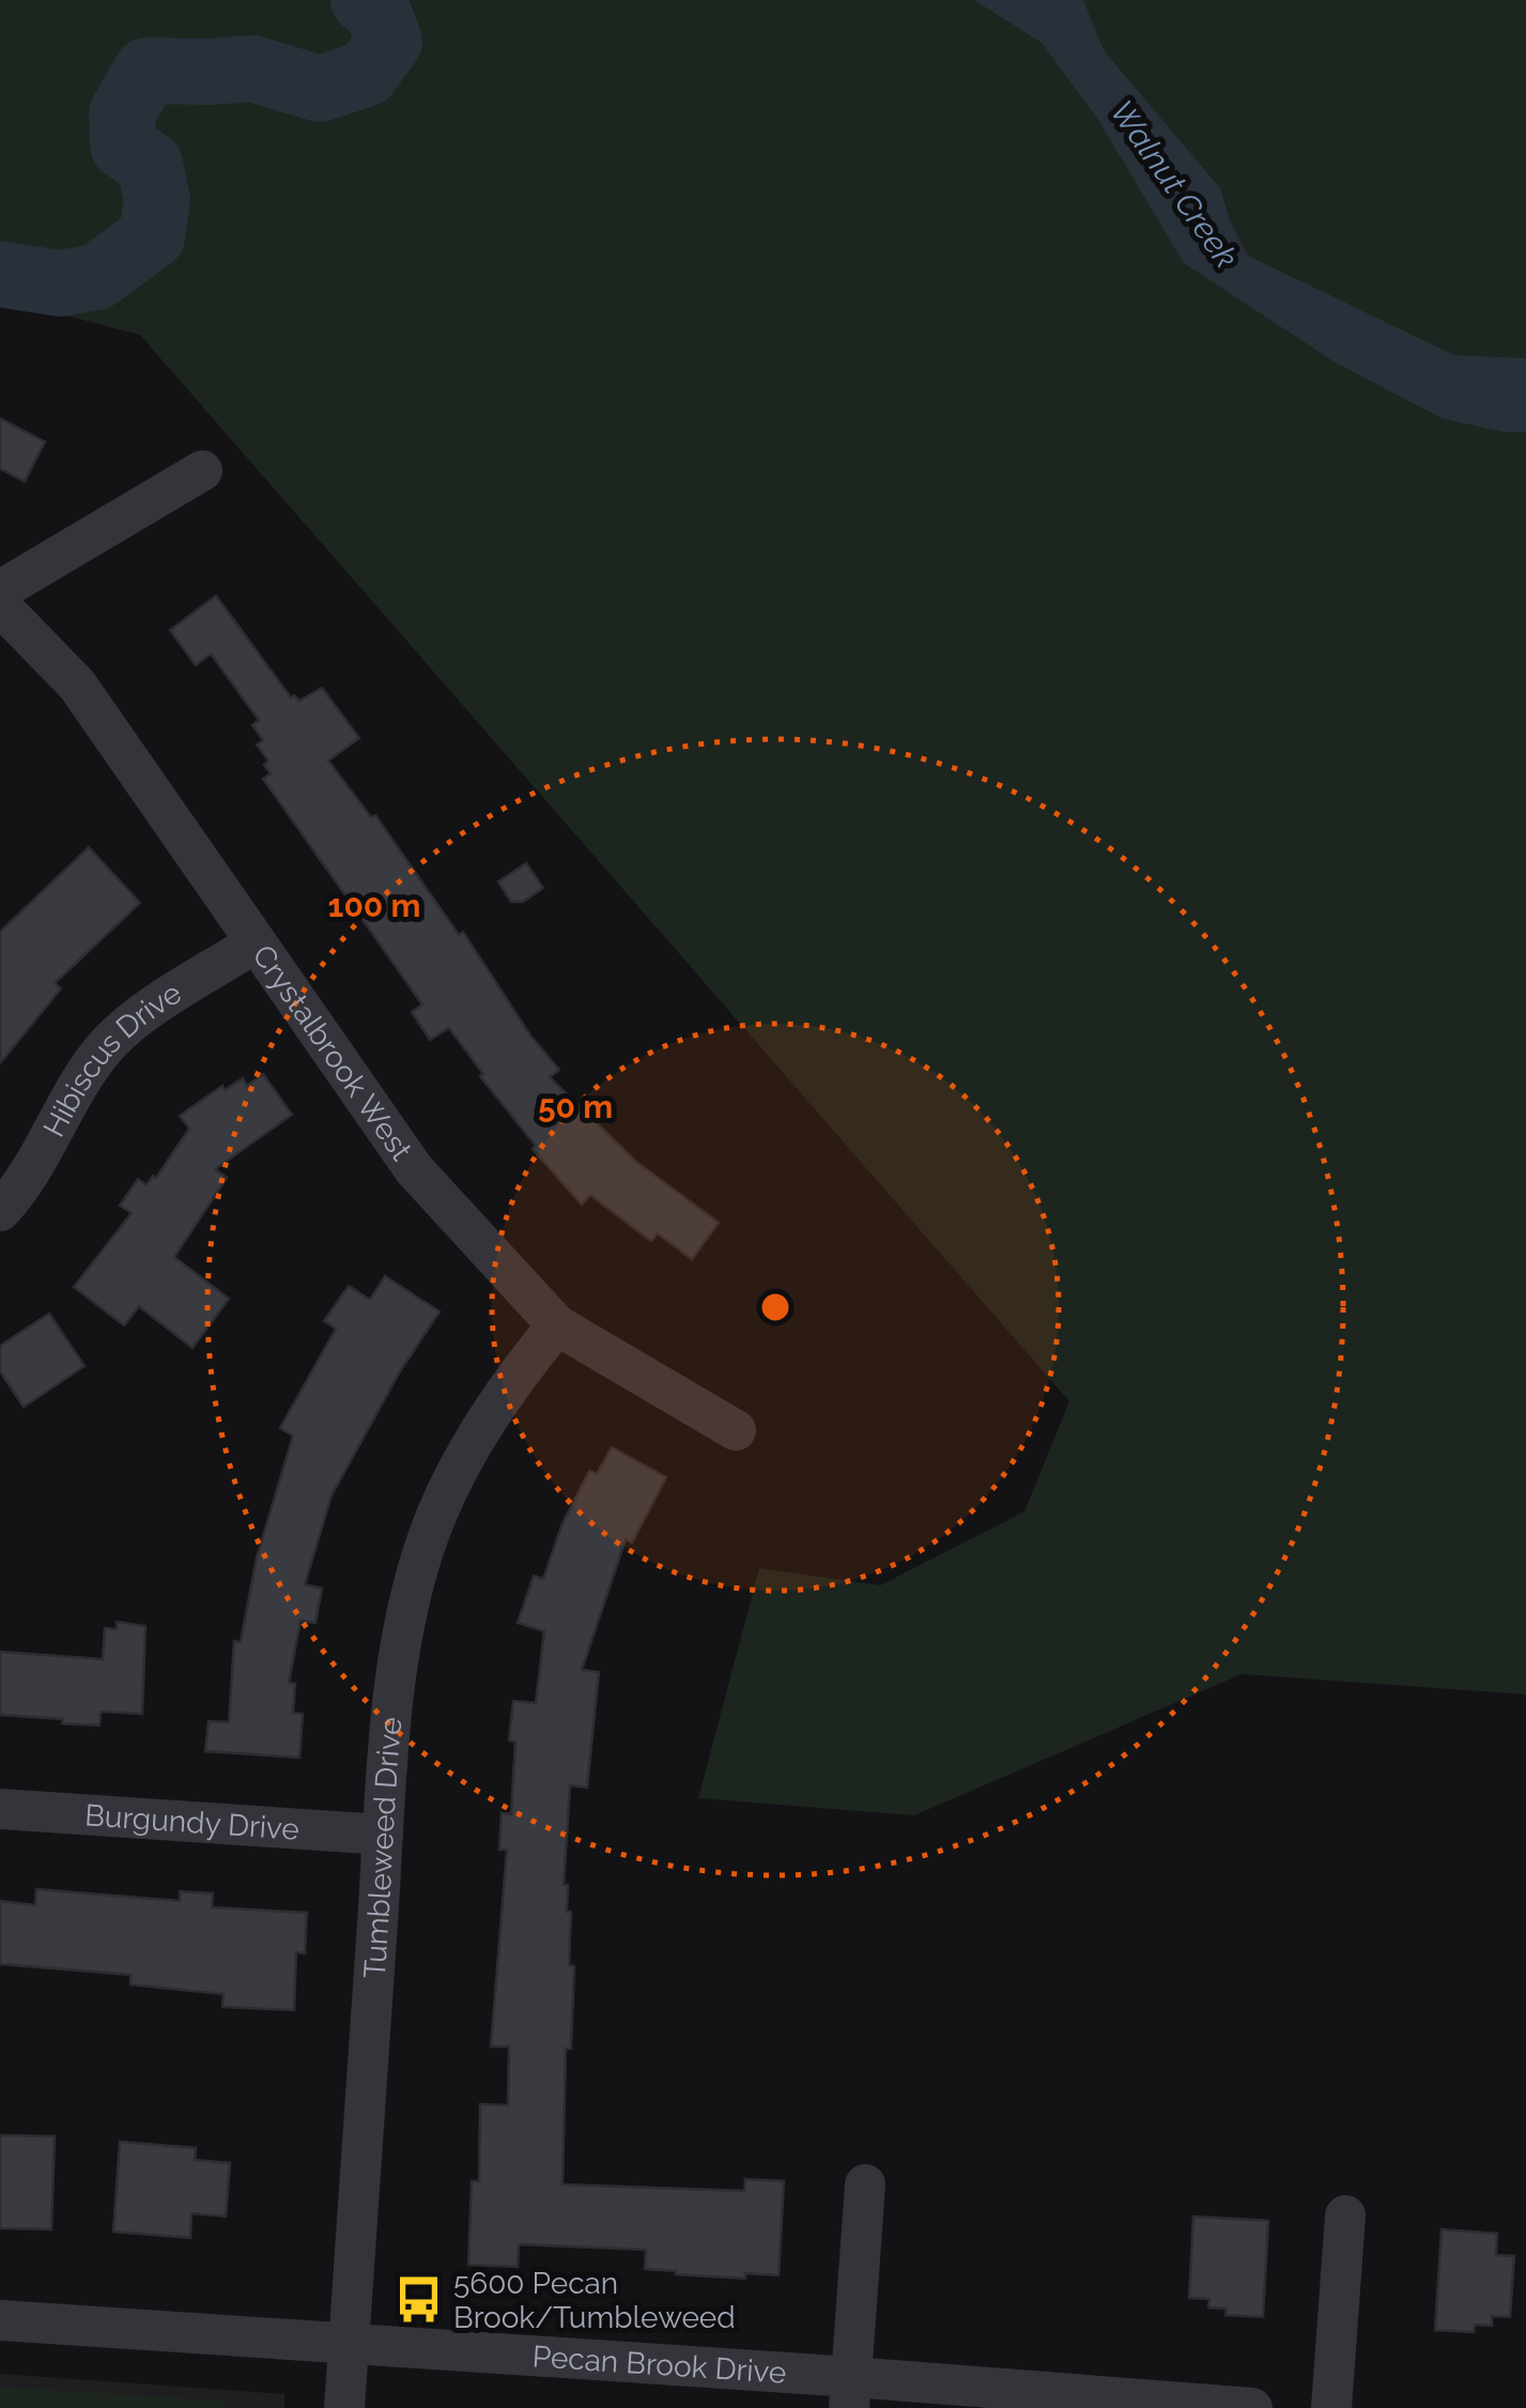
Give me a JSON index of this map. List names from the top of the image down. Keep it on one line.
{"streets":{"street":["Crystalbrook West","Hibiscus Drive","Burgundy Drive","Tumbleweed Drive","Pecan Brook Drive"]},"crossings":[["Crystalbrook West","Hibiscus Drive"],["Crystalbrook West","Tumbleweed Drive"],["Burgundy Drive","Tumbleweed Drive"],["Tumbleweed Drive","Pecan Brook Drive"]],"water":["Walnut Creek"],"places":{"bus stop":["5600 Pecan Brook/Tumbleweed"]},"rings":["100 m","50 m"]}
